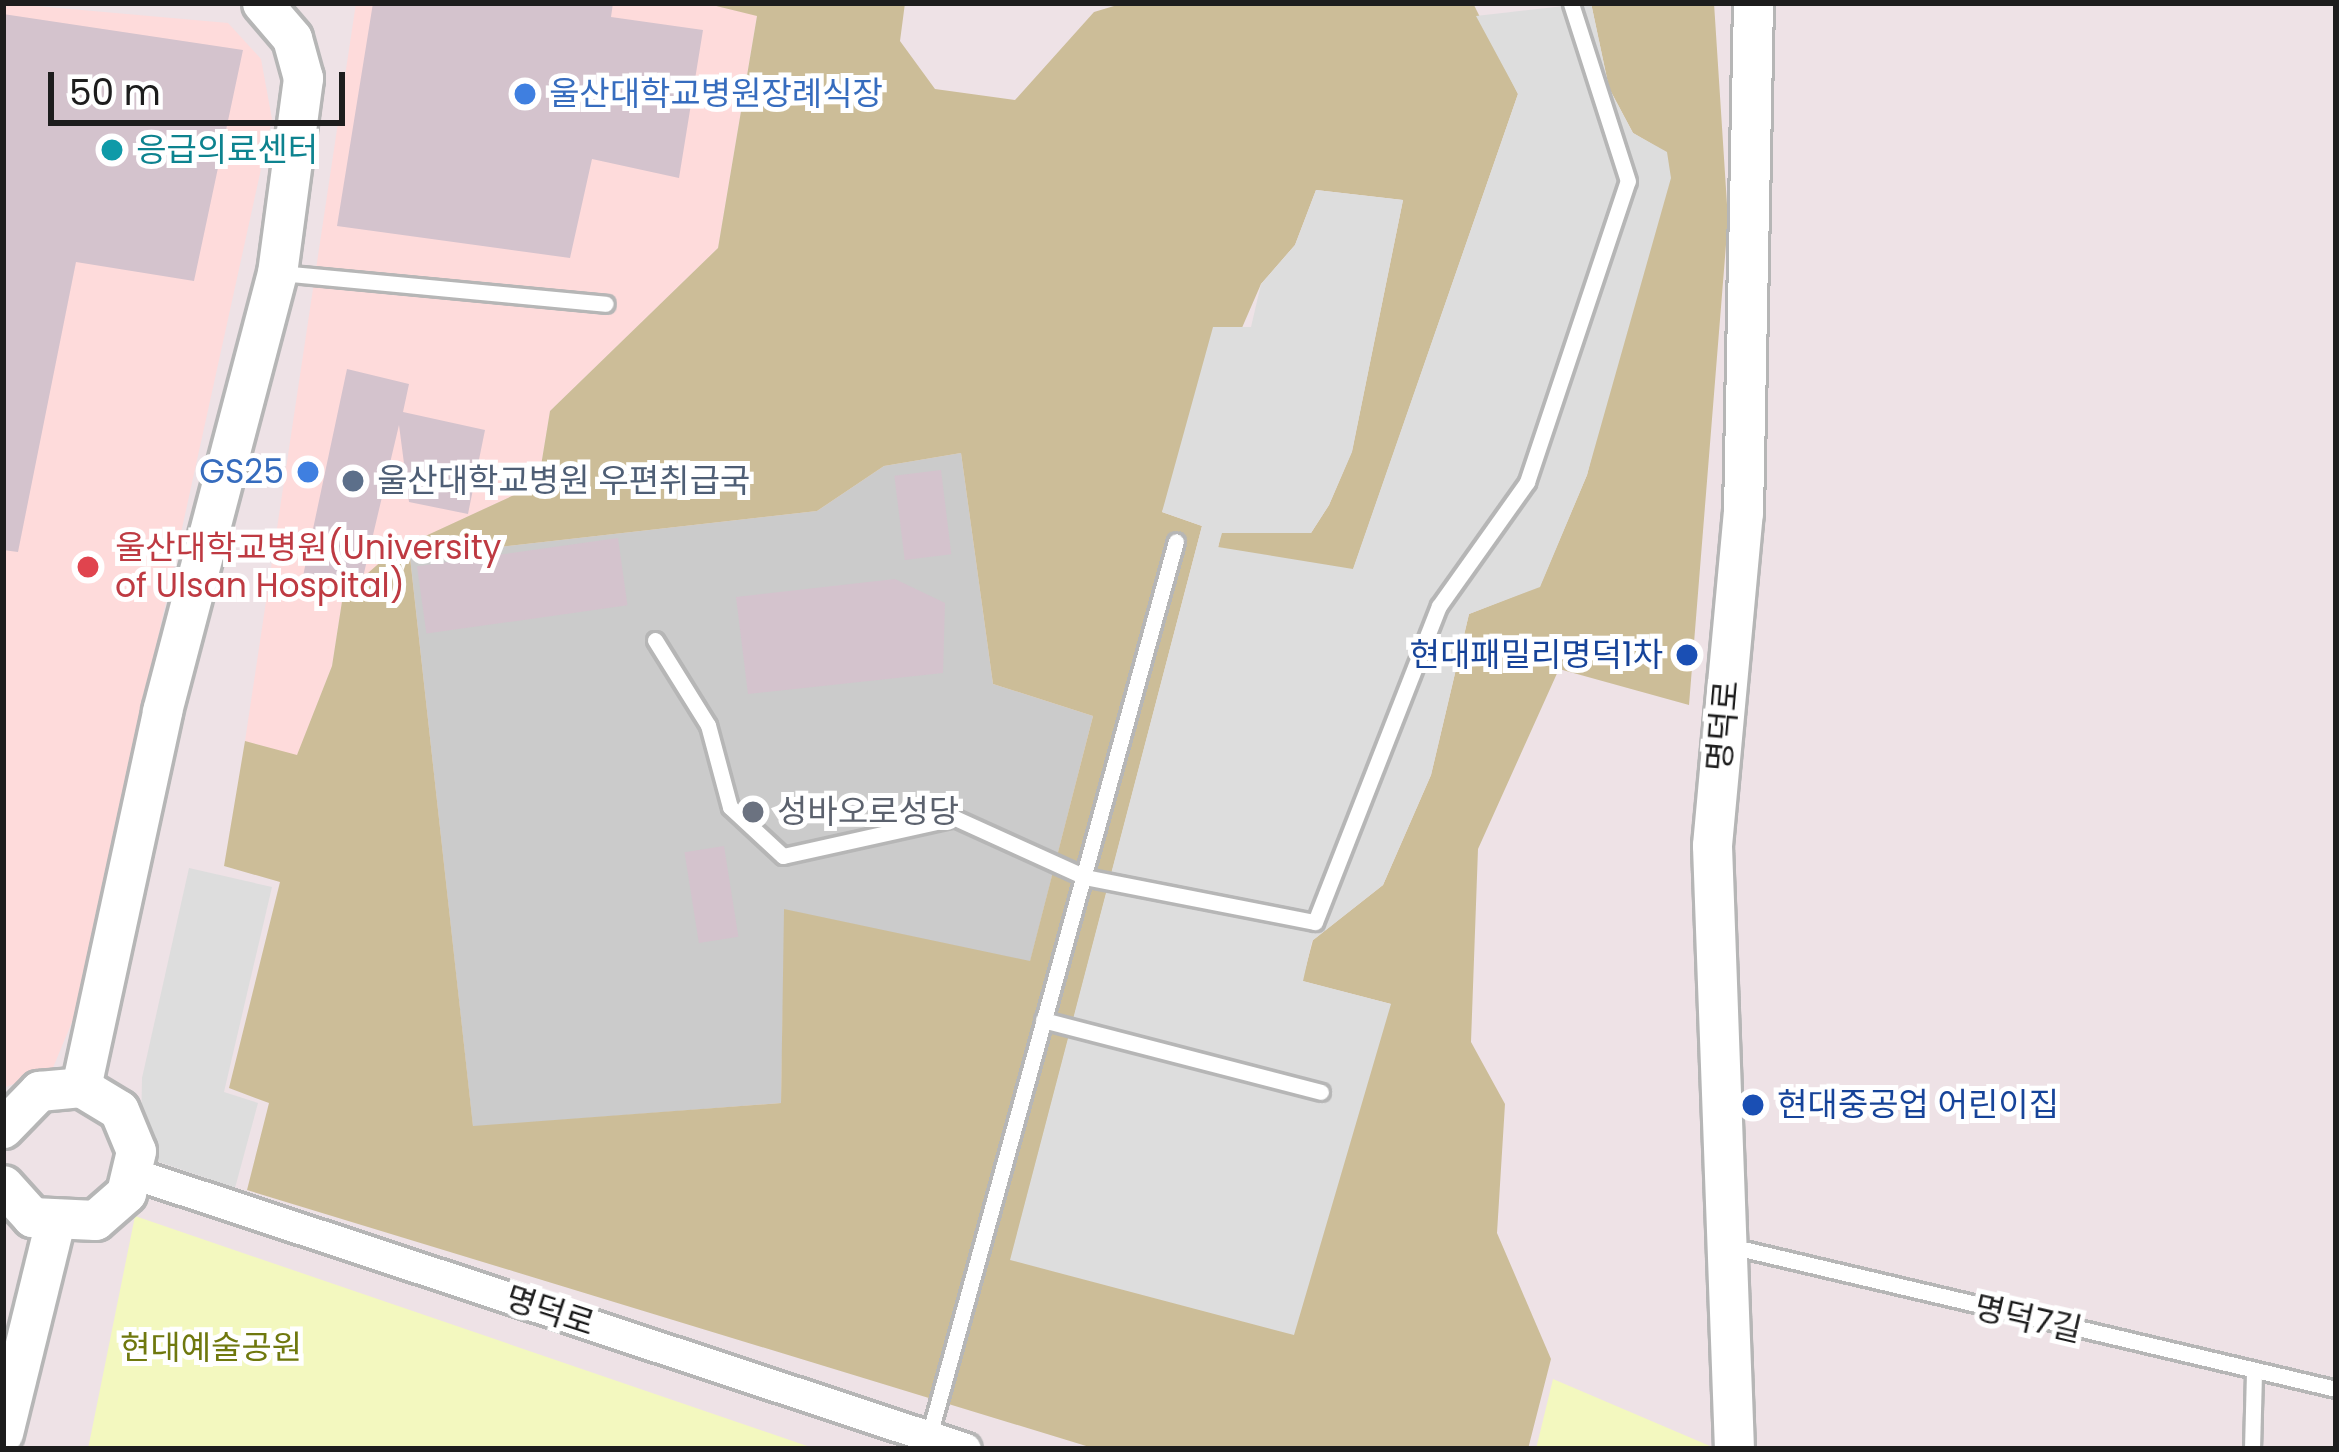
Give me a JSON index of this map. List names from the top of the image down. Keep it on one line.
{"streets":{"street":["명덕로"],"lane":["명덕7길"]},"crossings":[["명덕로","명덕7길"]],"parks":["현대예술공원"],"places":["울산대학교병원장례식장","응급의료센터","GS25","울산대학교병원 우편취급국","울산대학교병원(University of Ulsan Hospital)","현대패밀리명덕1차","성바오로성당","현대중공업 어린이집"],"scale_bar":"50 m"}
